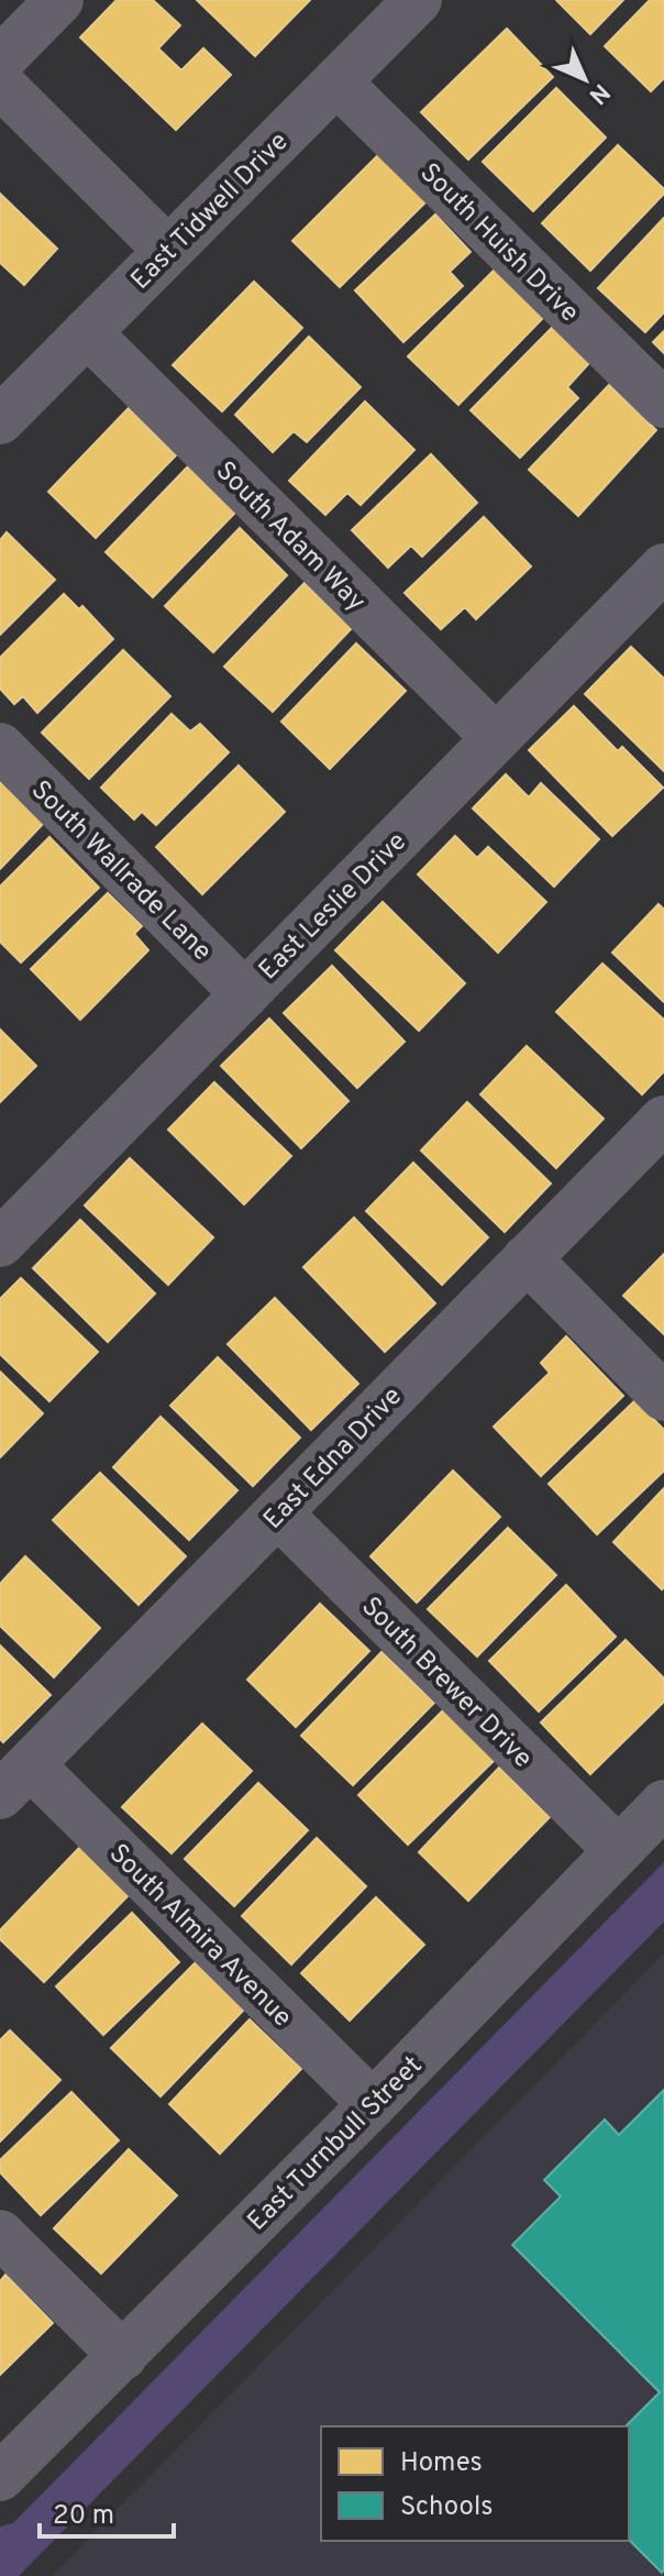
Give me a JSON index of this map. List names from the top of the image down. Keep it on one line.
{"streets":{"street":["East Tidwell Drive","South Huish Drive","South Adam Way","South Wallrade Lane","East Leslie Drive","East Edna Drive","South Brewer Drive","South Almira Avenue","East Turnbull Street"]},"crossings":[["East Tidwell Drive","South Huish Drive"],["East Tidwell Drive","South Adam Way"],["South Adam Way","East Leslie Drive"],["South Wallrade Lane","East Leslie Drive"],["East Edna Drive","South Brewer Drive"],["East Edna Drive","South Almira Avenue"],["South Brewer Drive","East Turnbull Street"],["South Almira Avenue","East Turnbull Street"]],"legend":["Homes","Schools"],"scale_bar":"20 m","north":"bottom right"}
